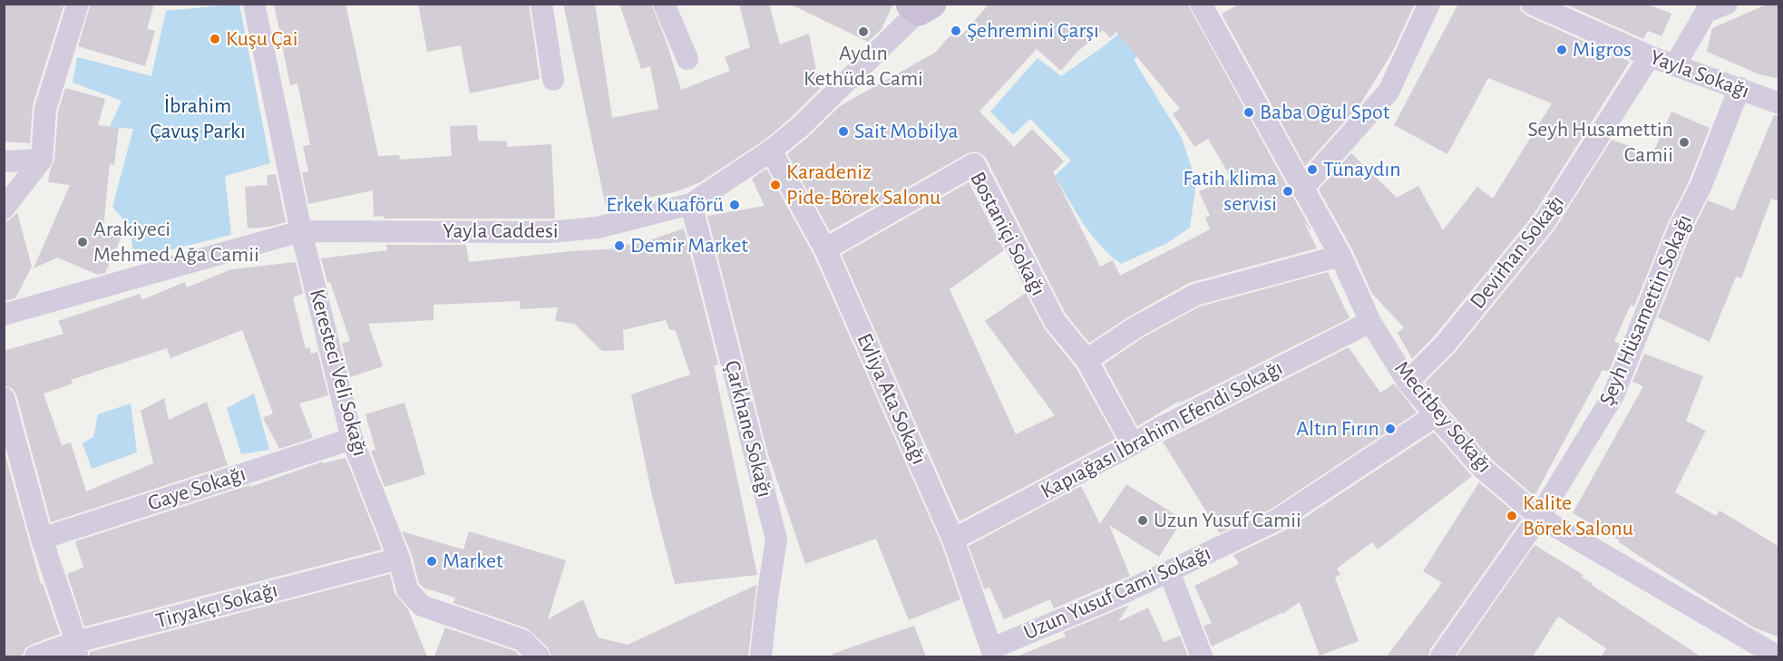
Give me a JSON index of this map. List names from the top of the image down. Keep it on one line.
{"streets":{"street":["Yayla Sokağı","Yayla Caddesi","Bostaniçi Sokağı","Devirhan Sokağı","Şeyh Hüsamettin Sokağı","Keresteci Veli Sokağı","Evliya Ata Sokağı","Meсitbey Sokağı","Çarkhane Sokağı","Kapıağası İbrahim Efendi Sokağı","Gaye Sokağı","Uzun Yusuf Cami Sokağı","Tiryakçı Sokağı"]},"crossings":[["Yayla Sokağı","Devirhan Sokağı"],["Yayla Sokağı","Şeyh Hüsamettin Sokağı"],["Yayla Caddesi","Keresteci Veli Sokağı"],["Yayla Caddesi","Evliya Ata Sokağı"],["Yayla Caddesi","Çarkhane Sokağı"],["Bostaniçi Sokağı","Evliya Ata Sokağı"],["Bostaniçi Sokağı","Kapıağası İbrahim Efendi Sokağı"],["Devirhan Sokağı","Meсitbey Sokağı"],["Şeyh Hüsamettin Sokağı","Meсitbey Sokağı"],["Keresteci Veli Sokağı","Gaye Sokağı"],["Keresteci Veli Sokağı","Tiryakçı Sokağı"],["Evliya Ata Sokağı","Kapıağası İbrahim Efendi Sokağı"],["Evliya Ata Sokağı","Uzun Yusuf Cami Sokağı"],["Meсitbey Sokağı","Kapıağası İbrahim Efendi Sokağı"],["Meсitbey Sokağı","Uzun Yusuf Cami Sokağı"]],"parks":["İbrahim Çavuş Parkı"],"places":["Şehremini Çarşı","Aydın Kethüda Cami","Kuşu Çai","Migros","Baba Oğul Spot","Sait Mobilya","Seyh Husamettin Camii","Tünaydın","Karadeniz Pide-Börek Salonu","Fatih klima servisi","Erkek Kuaförü","Arakiyeci Mehmed Ağa Camii","Demir Market","Altın Fırın","Kalite Börek Salonu","Uzun Yusuf Camii","Market"]}
